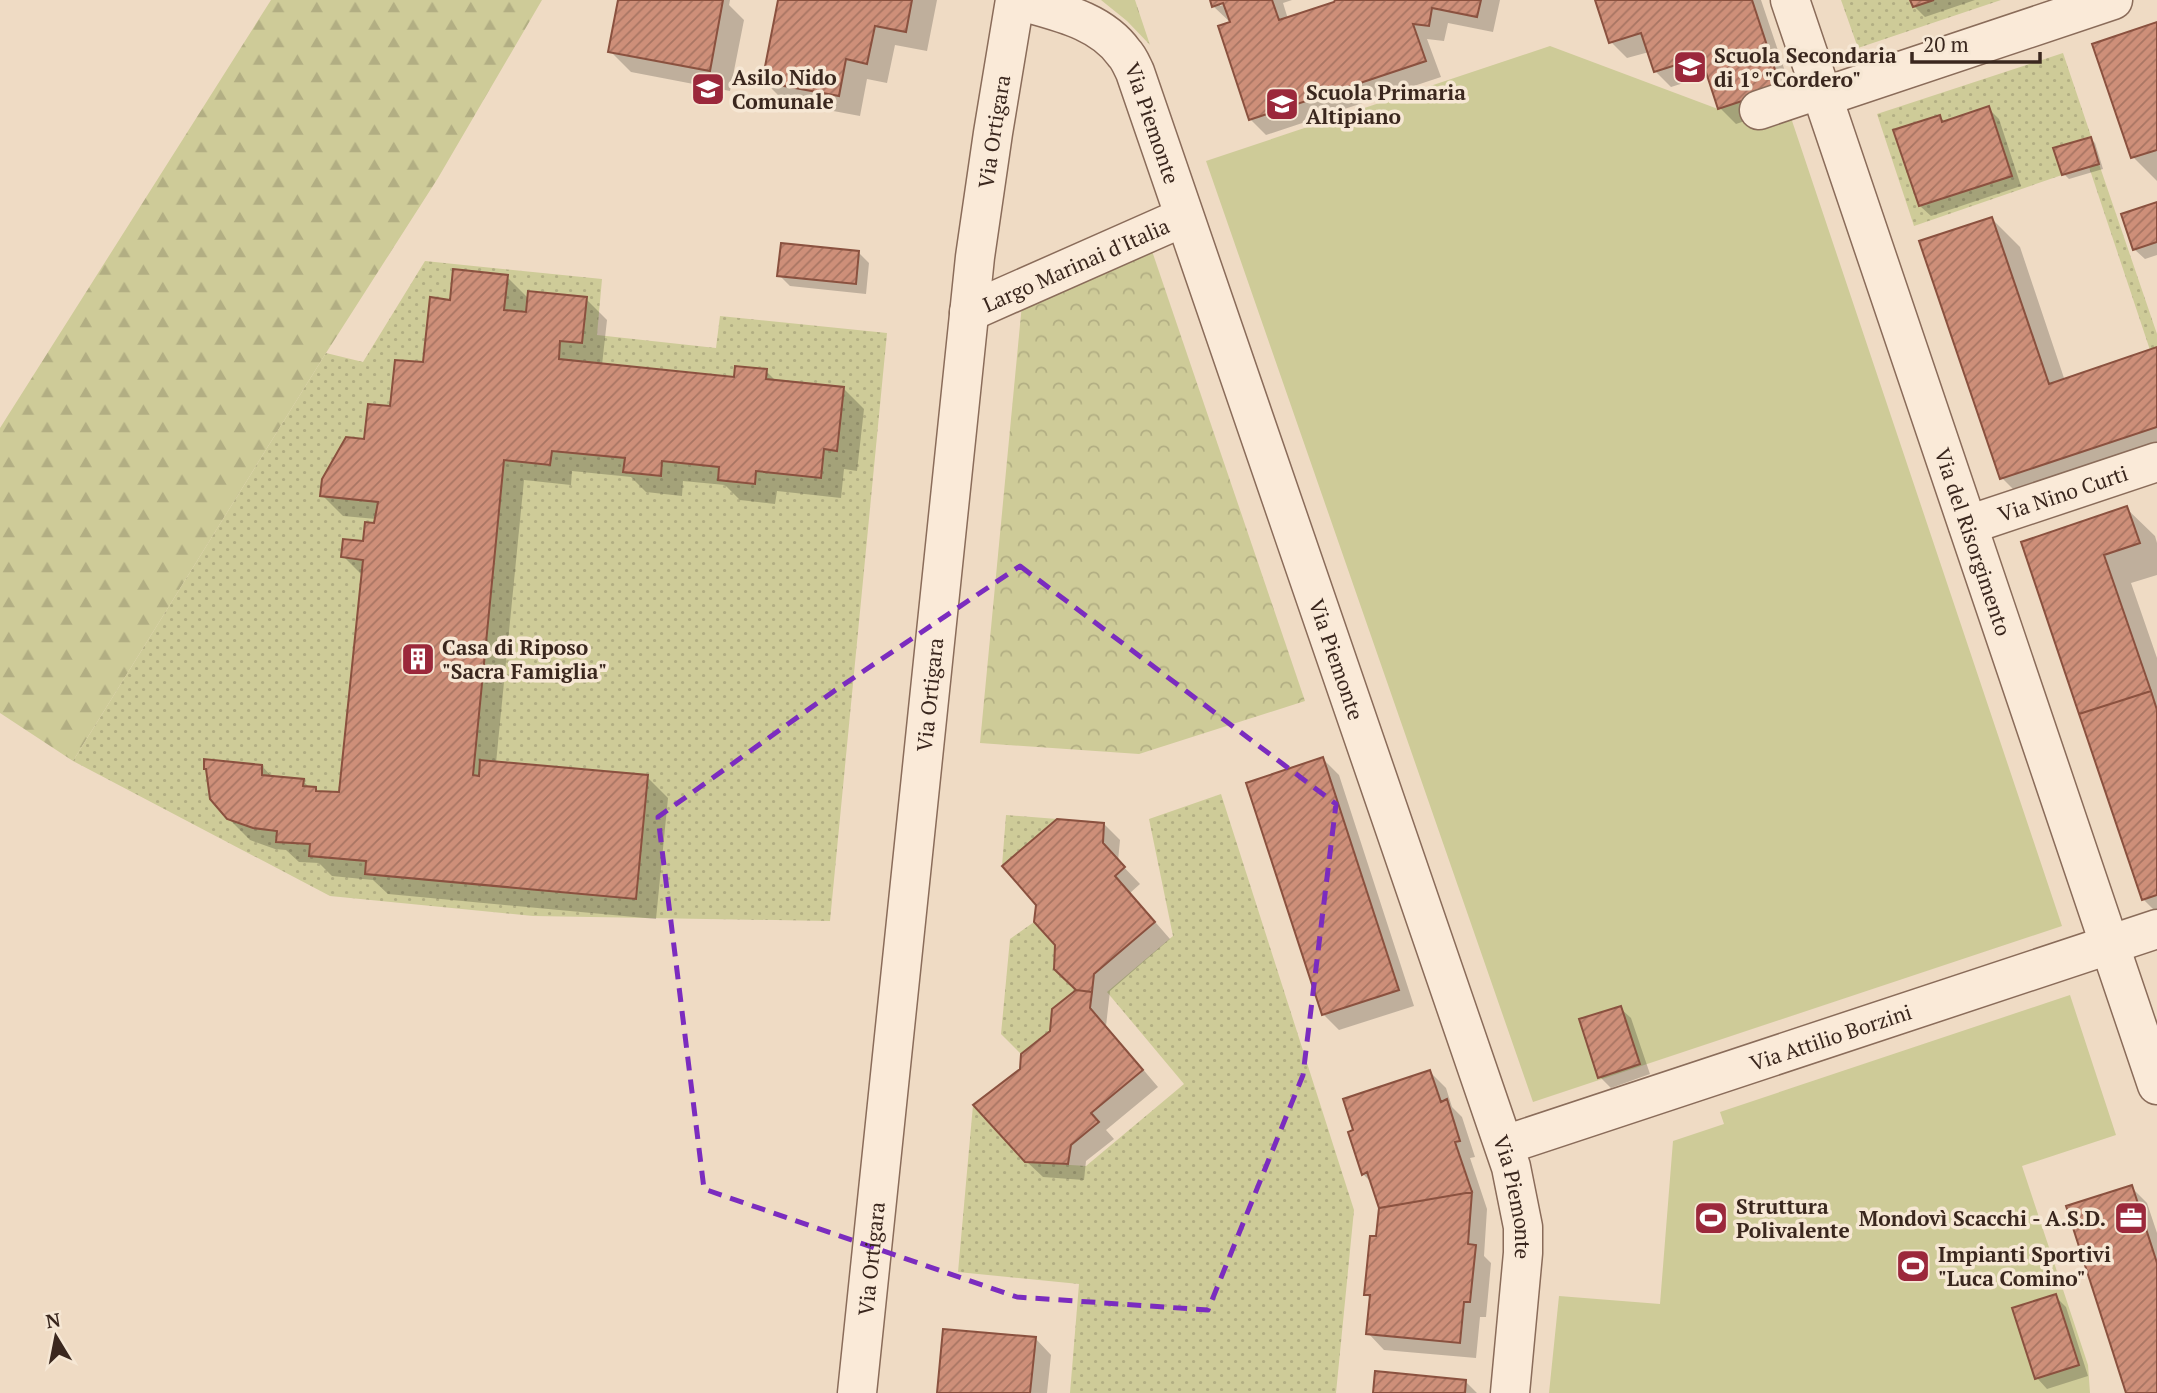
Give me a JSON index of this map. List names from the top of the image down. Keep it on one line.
{"streets":{"street":["Via Piemonte","Via Ortigara","Largo Marinai d'Italia","Via Nino Curti","Via del Risorgimento","Via Attilio Borzini"]},"crossings":[["Via Piemonte","Via Ortigara"],["Via Piemonte","Largo Marinai d'Italia"],["Via Piemonte","Via Attilio Borzini"],["Via Ortigara","Largo Marinai d'Italia"],["Via Nino Curti","Via del Risorgimento"],["Via del Risorgimento","Via Attilio Borzini"]],"places":{"school or university":["Scuola Secondaria di 1° \"Cordero\"","Asilo Nido Comunale","Scuola Primaria Altipiano"],"building":["Casa di Riposo \"Sacra Famiglia\""],"sports":["Struttura Polivalente","Impianti Sportivi \"Luca Comino\""],"office":["Mondovì Scacchi - A.S.D."]},"scale_bar":"20 m","north":"top"}
